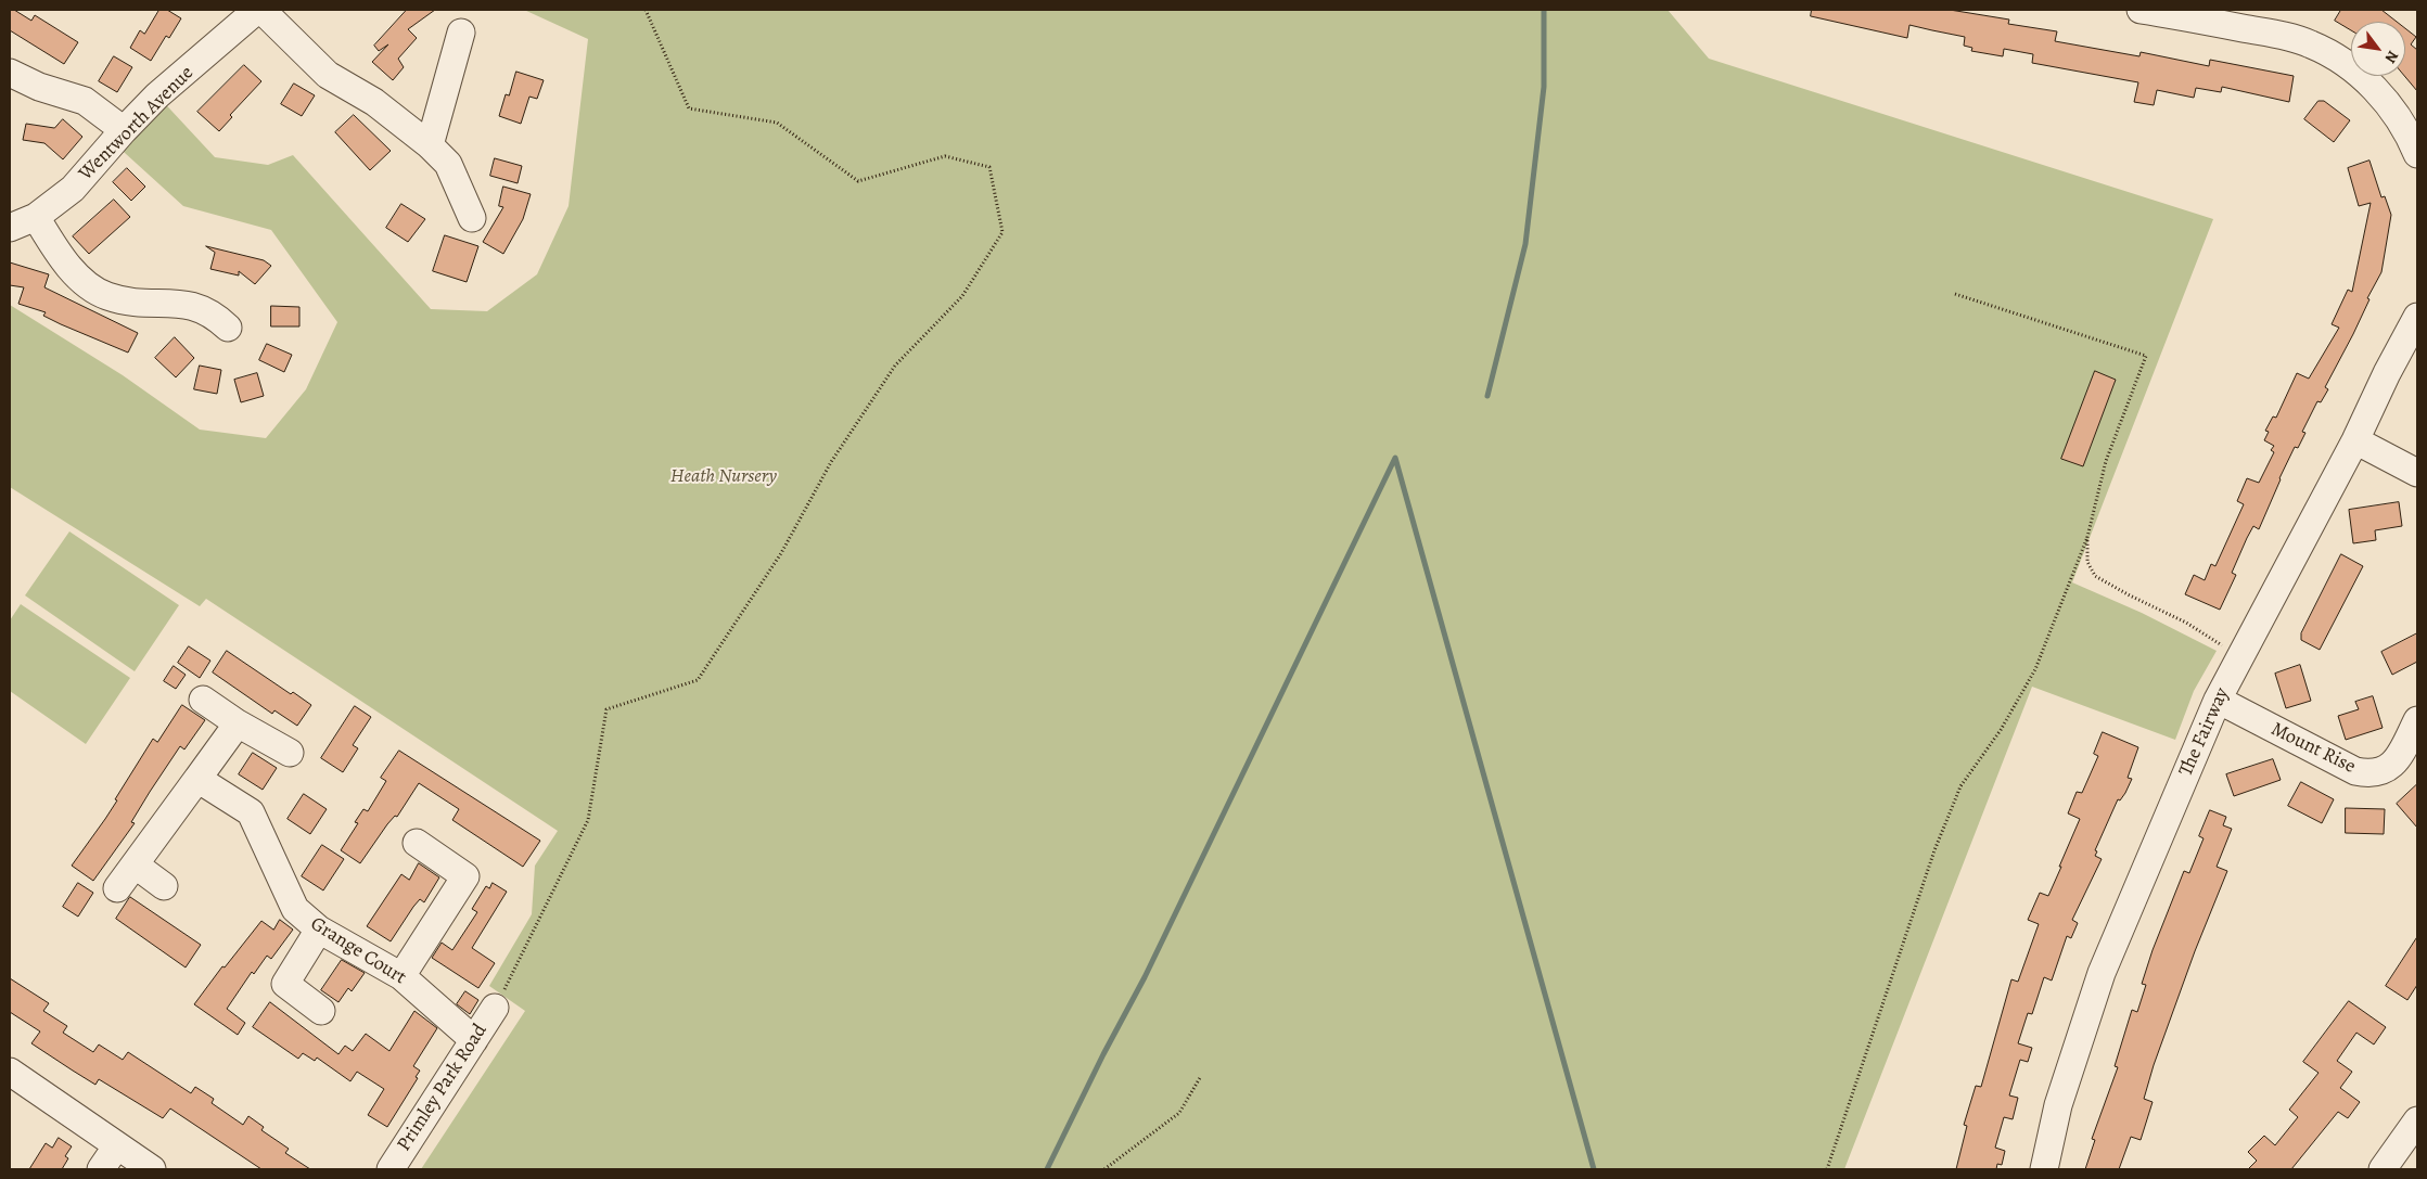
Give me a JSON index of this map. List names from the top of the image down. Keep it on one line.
{"streets":{"street":["Wentworth Avenue","The Fairway","Mount Rise","Grange Court","Primley Park Road"]},"crossings":[["The Fairway","Mount Rise"],["Grange Court","Primley Park Road"]],"parks":["Heath Nursery"],"north":"bottom right"}
